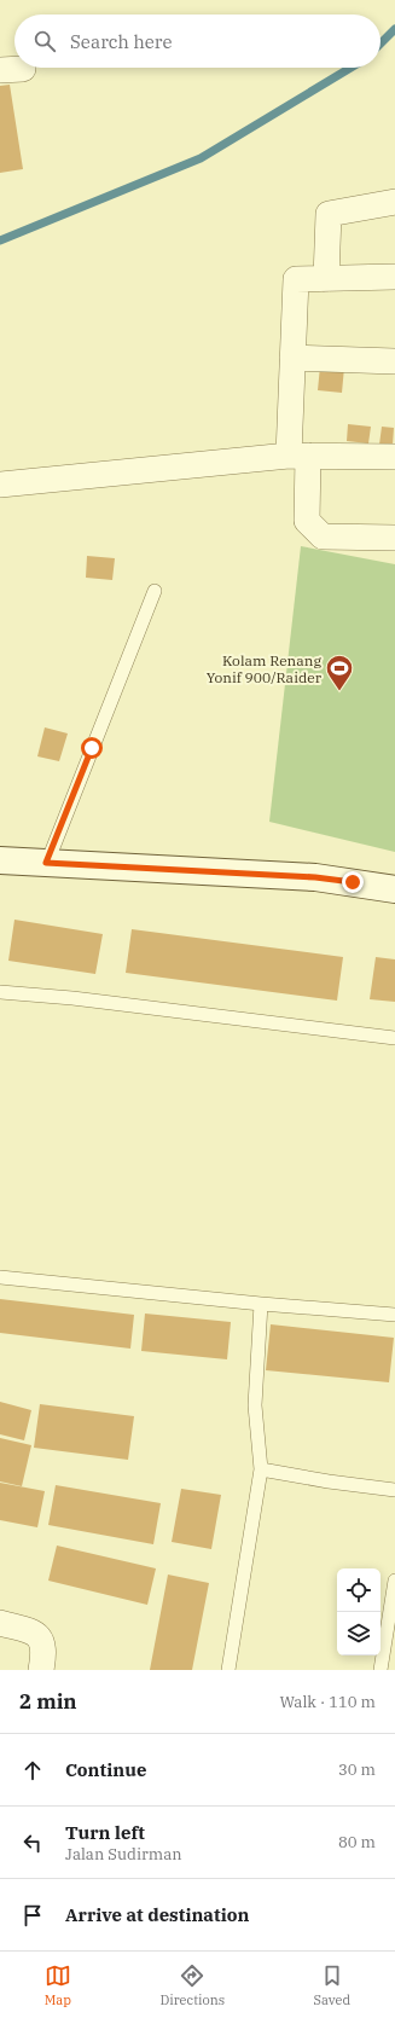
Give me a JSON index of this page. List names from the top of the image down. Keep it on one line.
{"places":{"sports":["Kolam Renang Yonif 900/Raider"]},"page":{"search":"Search here","heading":["2 min","Walk · 110 m"],"list":[["Continue","30 m"],["Turn left","Jalan Sudirman","80 m"],"Arrive at destination"],"nav":["Map","Directions","Saved"]}}
